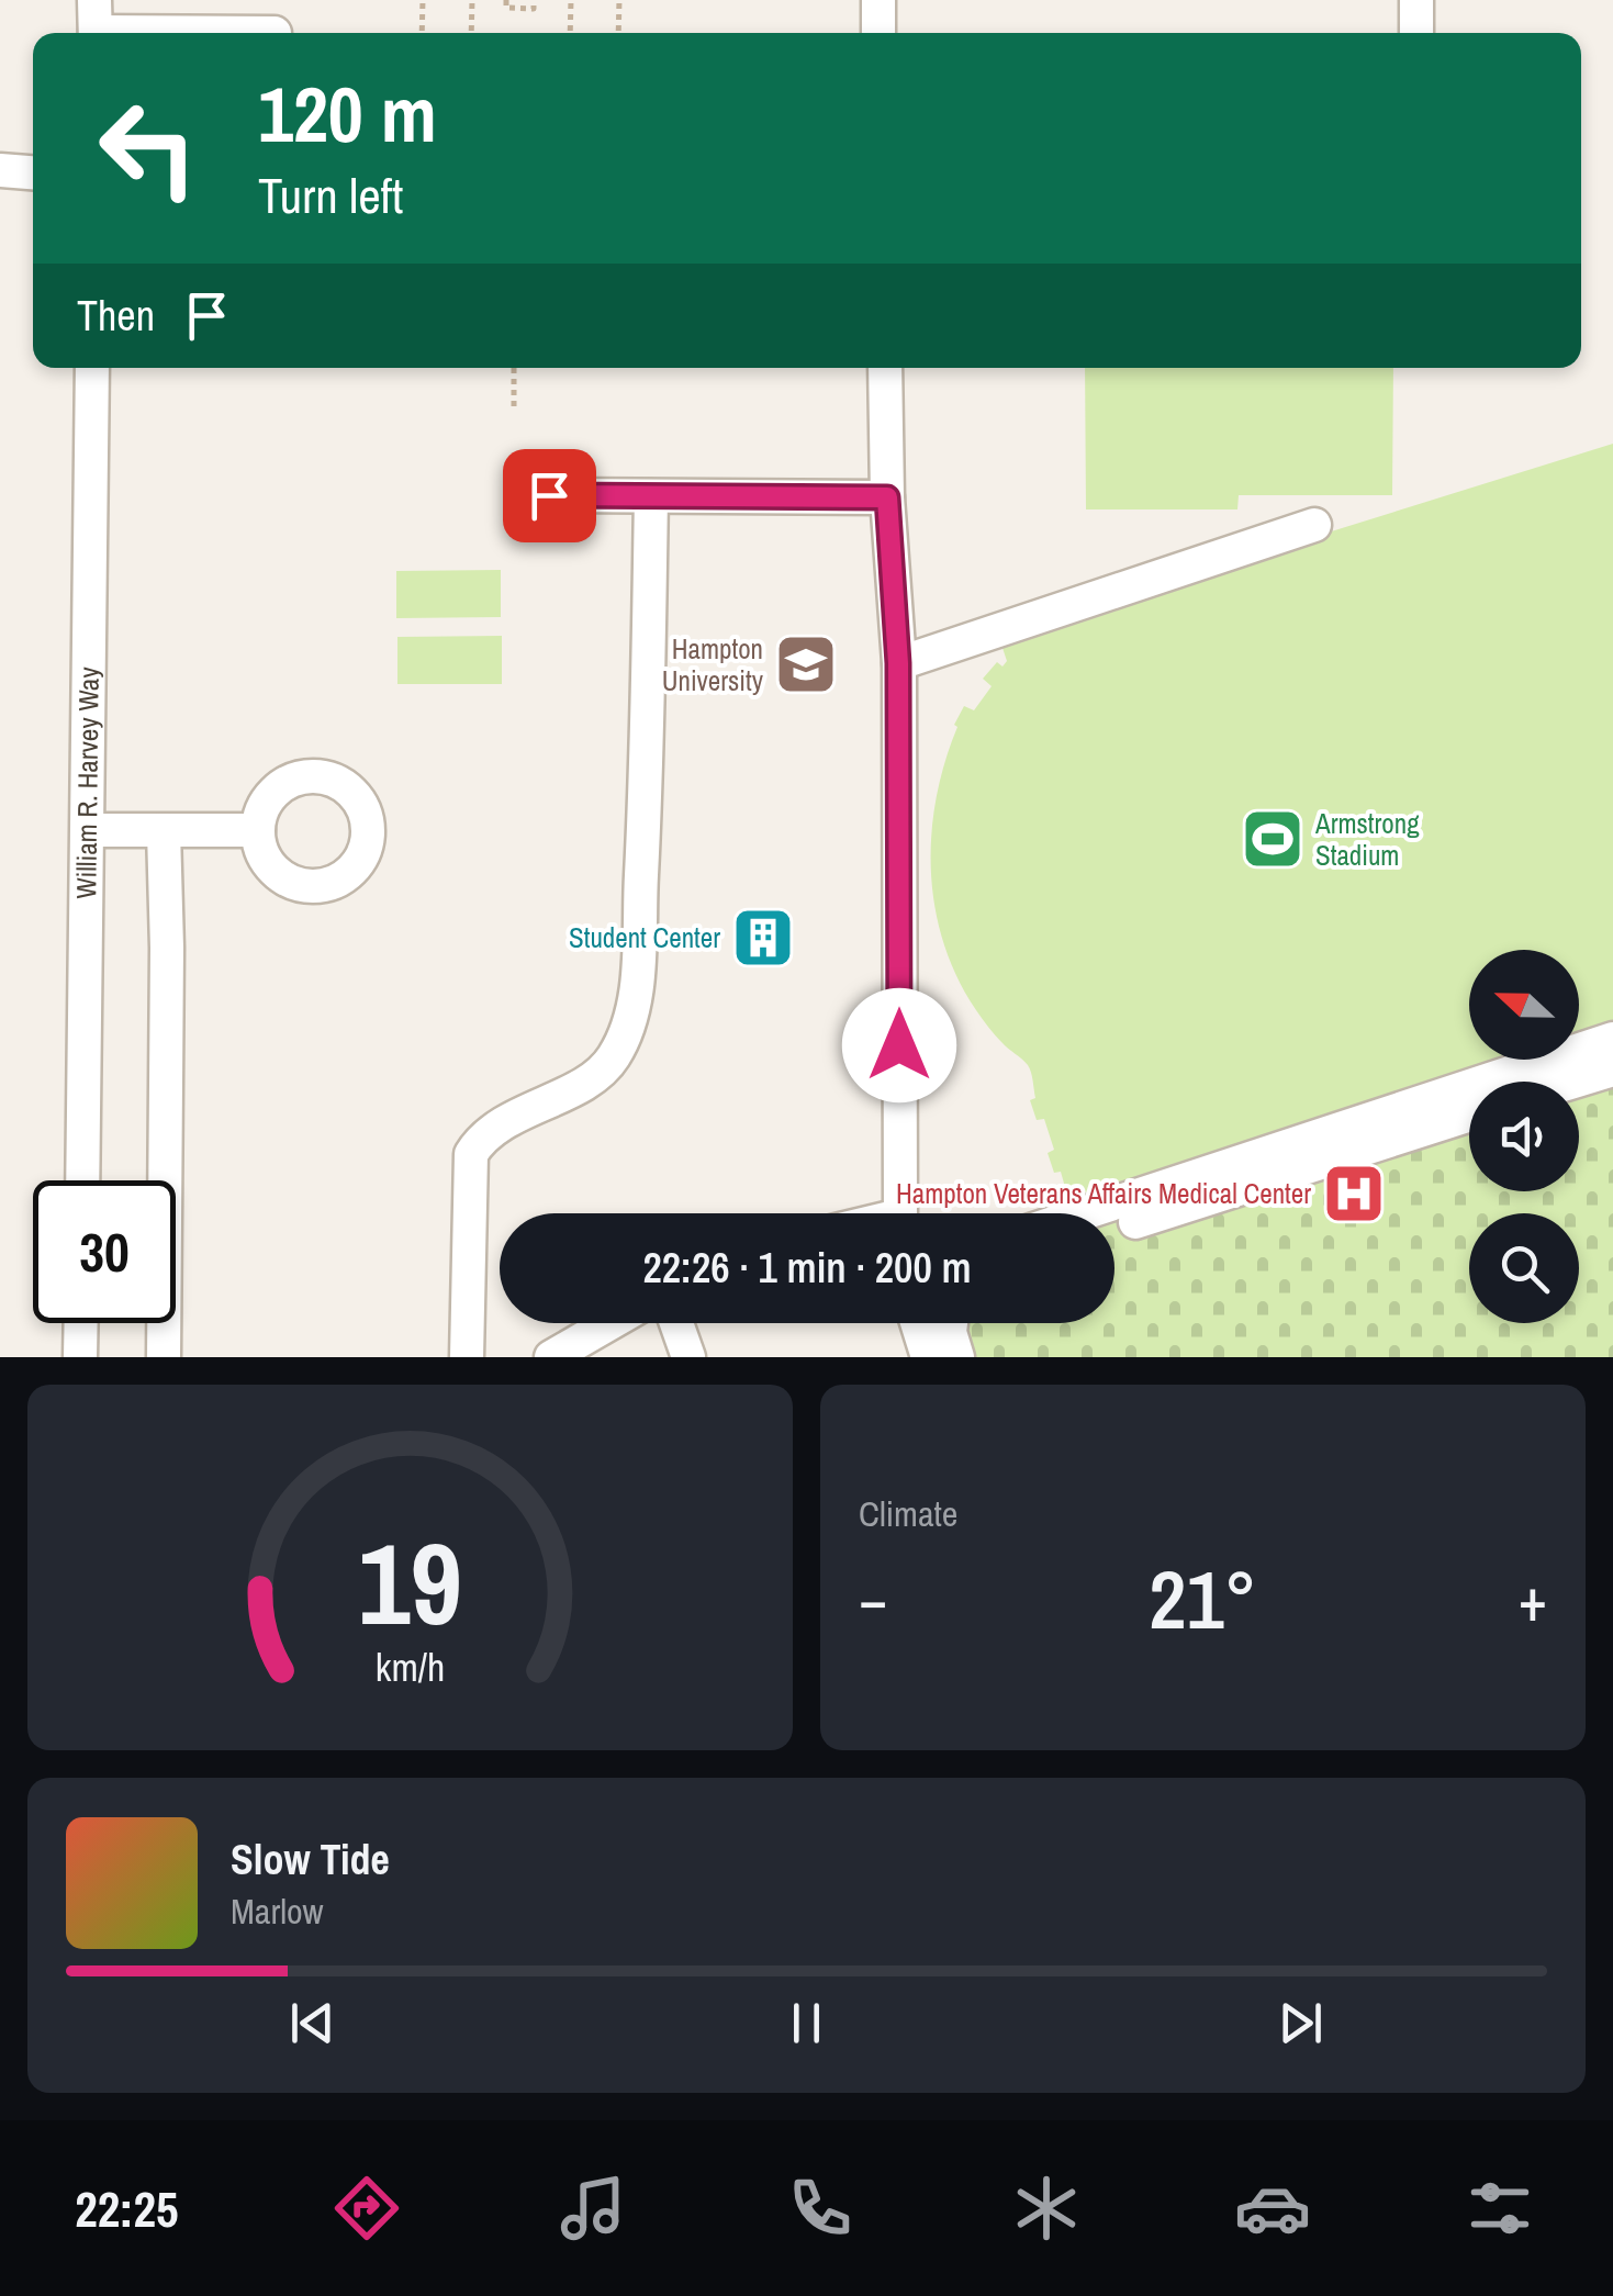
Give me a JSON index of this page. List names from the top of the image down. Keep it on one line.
{"streets":{"street":["William R. Harvey Way"]},"places":{"school or university":["Hampton University"],"sports":["Armstrong Stadium"],"building":["Student Center"],"hospital":["Hampton Veterans Affairs Medical Center"]},"north":"left","page":{"turn":["120 m","Turn left"],"then":"Then","limit":"30","trip":"22:26 · 1 min · 200 m","tile":"Climate","heat":["−","21°","+"],"song":["Slow Tide","Marlow"],"tabs":"22:25","gauge":["19","km/h"]}}
